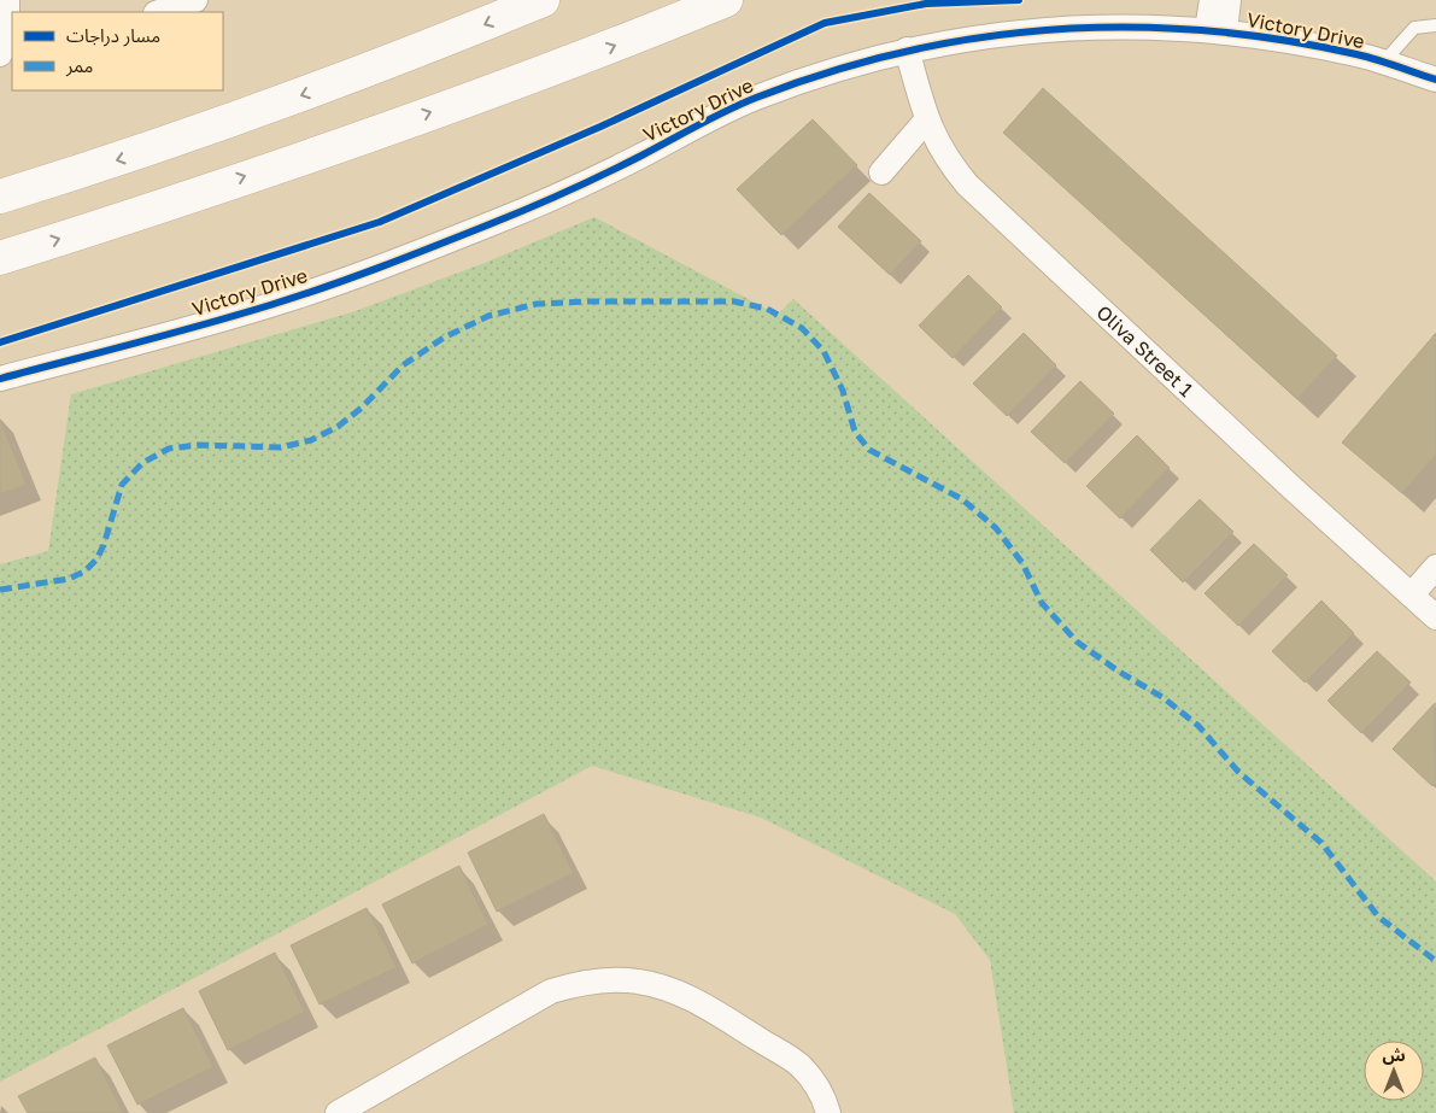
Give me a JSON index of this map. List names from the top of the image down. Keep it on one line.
{"streets":{"street":["Victory Drive","Oliva Street 1"]},"crossings":[["Victory Drive","Oliva Street 1"]],"legend":["مسار دراجات","ممر"],"north":"top"}
